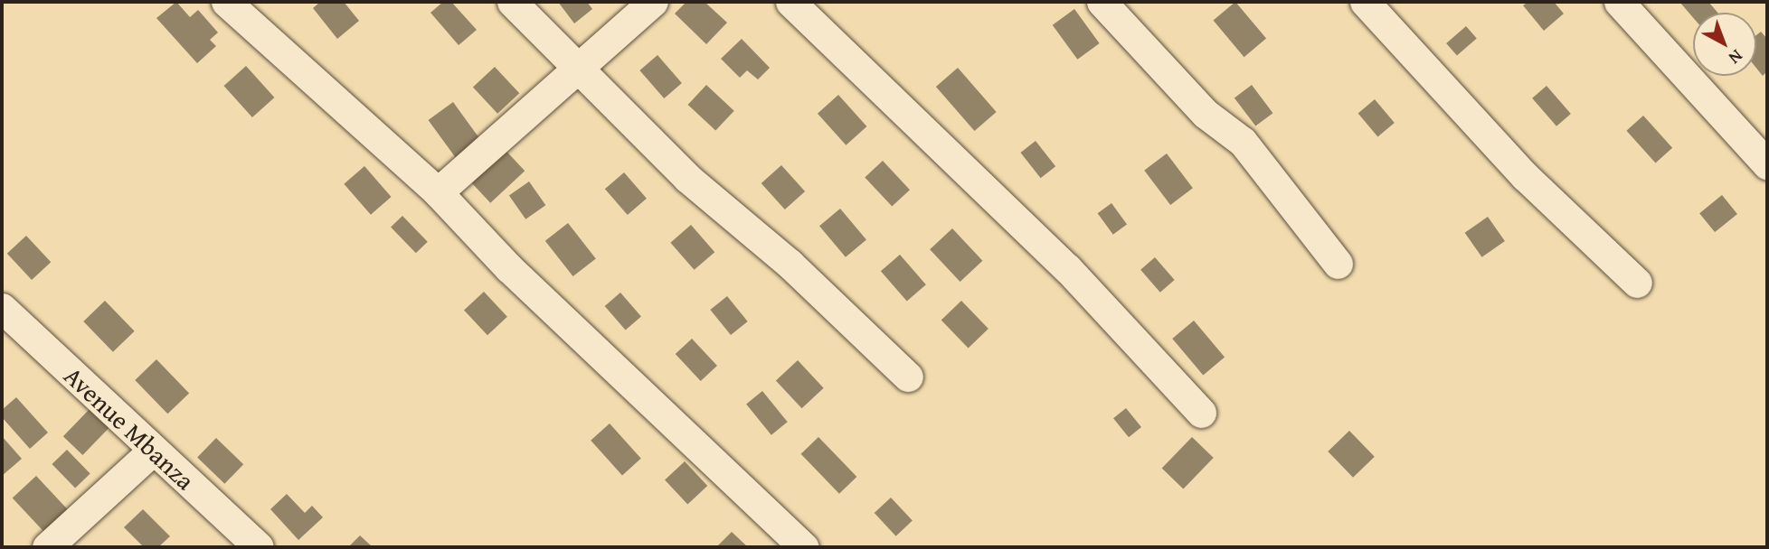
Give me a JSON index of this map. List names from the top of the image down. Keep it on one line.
{"streets":{"street":["Avenue Mbanza"]},"north":"bottom right"}
